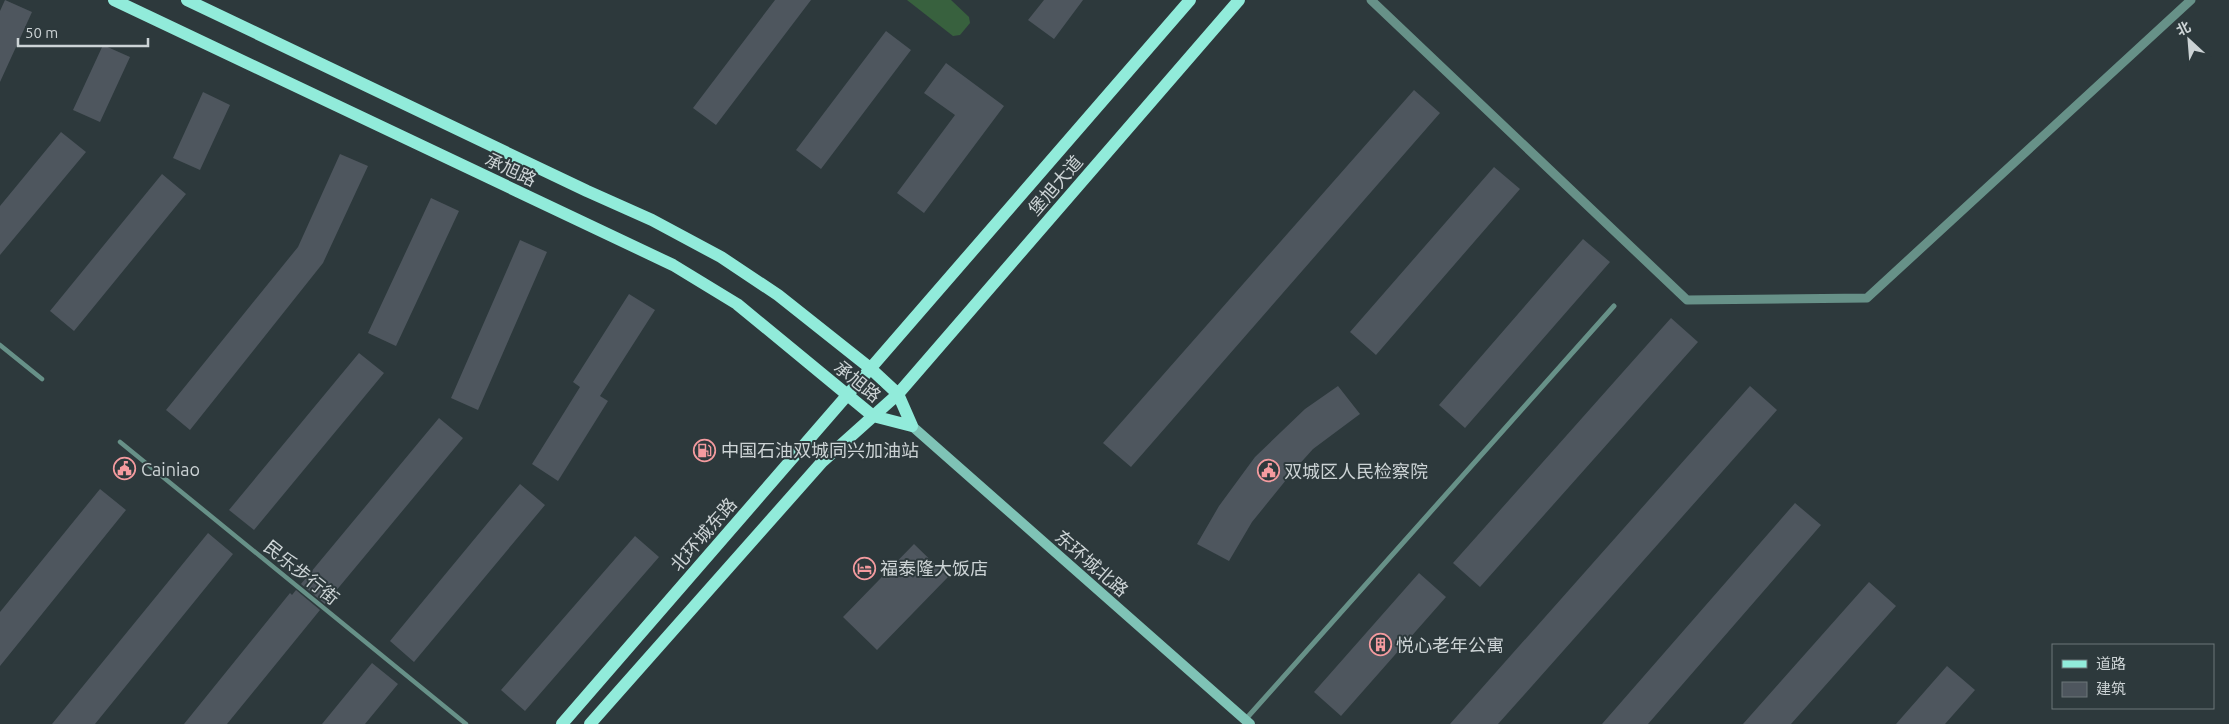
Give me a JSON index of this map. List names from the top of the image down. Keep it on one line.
{"streets":{"main road":["承旭路","堡旭大道","北环城东路","东环城北路"],"street":["民乐步行街"]},"crossings":[["承旭路","堡旭大道"],["承旭路","北环城东路"],["承旭路","东环城北路"],["堡旭大道","北环城东路"]],"places":{"fuel station":["中国石油双城同兴加油站"],"public building":["Cainiao","双城区人民检察院"],"hotel":["福泰隆大饭店"],"building":["悦心老年公寓"]},"legend":["道路","建筑"],"scale_bar":"50 m","north":"top left"}
